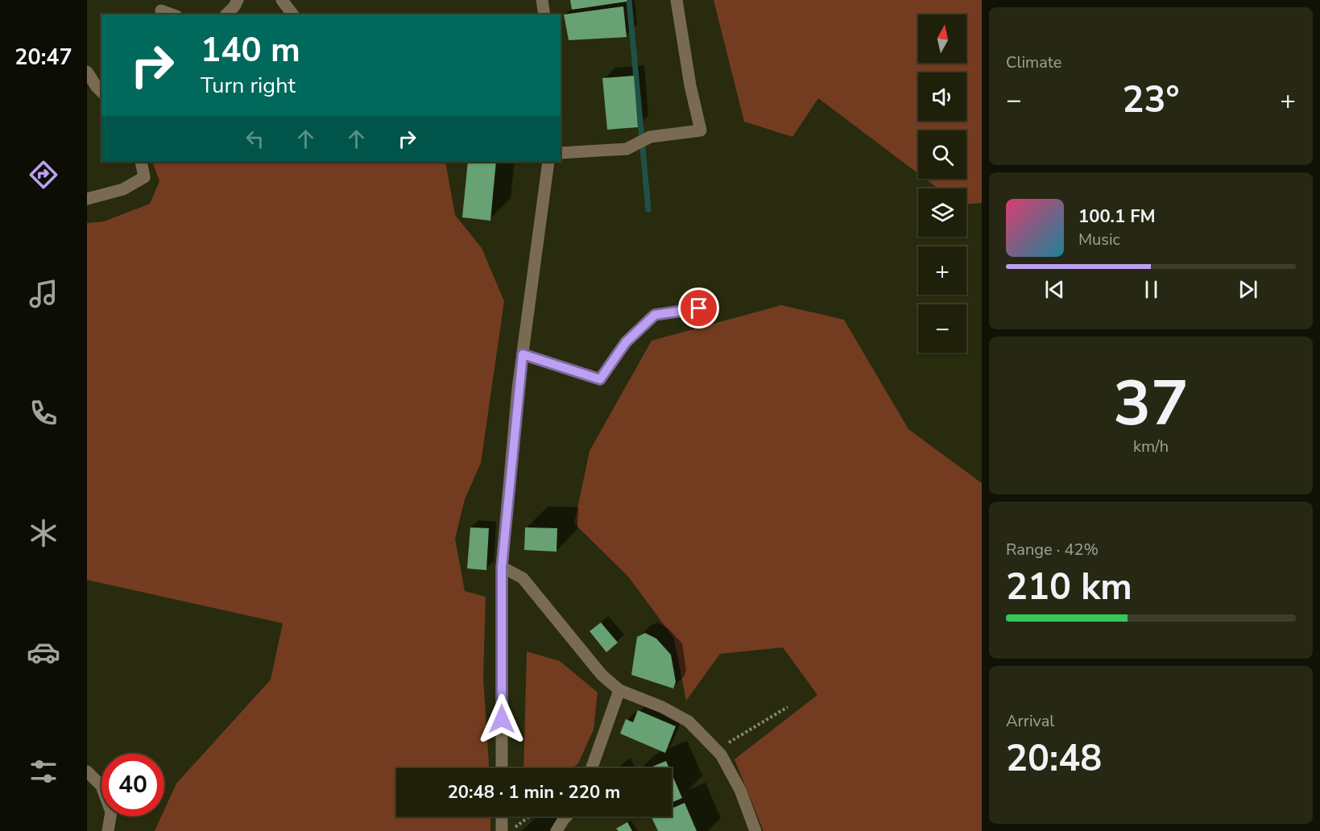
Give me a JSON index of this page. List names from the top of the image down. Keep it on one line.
{"north":"top","page":{"tabs":"20:47","tile":["Climate",["37","km/h"],["Range · 42%","210 km"],["Arrival","20:48"]],"map_buttons":["+","−"],"turn":["140 m","Turn right"],"heat":["−","23°","+"],"song":["100.1 FM","Music"],"limit":"40","trip":"20:48 · 1 min · 220 m"}}
